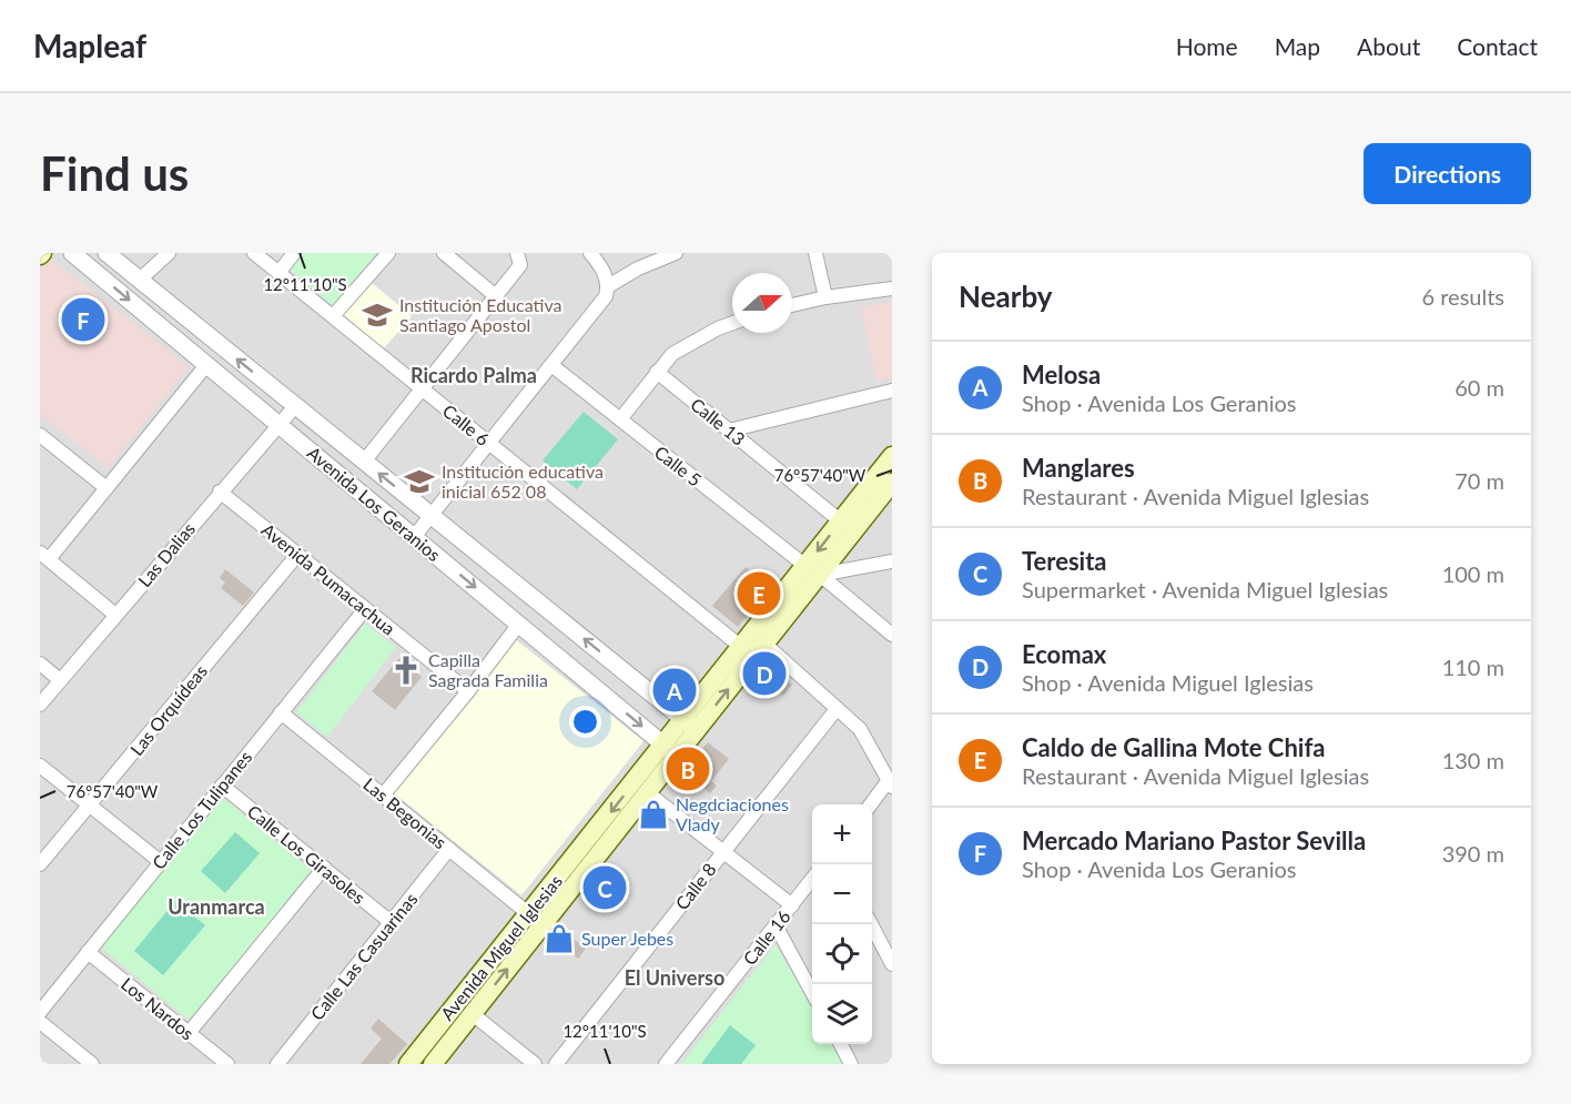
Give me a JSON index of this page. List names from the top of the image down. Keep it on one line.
{"streets":{"main road":["Avenida Miguel Iglesias"],"street":["Calle 13","Calle 6","Calle 5","Avenida Los Geranios","Las Dalias","Avenida Pumacachua","Las Orquídeas","Calle Los Tulipanes","Las Begonias","Calle Los Girasoles","Calle 8","Calle 16","Calle Las Casuarinas","Los Nardos"]},"crossings":[["Calle 13","Avenida Miguel Iglesias"],["Calle 6","Avenida Miguel Iglesias"],["Calle 5","Avenida Miguel Iglesias"],["Avenida Los Geranios","Las Dalias"],["Avenida Los Geranios","Avenida Miguel Iglesias"],["Las Dalias","Avenida Pumacachua"],["Avenida Pumacachua","Las Orquídeas"],["Avenida Pumacachua","Calle Los Tulipanes"],["Calle Los Tulipanes","Las Begonias"],["Calle Los Tulipanes","Calle Los Girasoles"],["Calle Los Tulipanes","Los Nardos"],["Las Begonias","Avenida Miguel Iglesias"],["Las Begonias","Calle Las Casuarinas"],["Calle Los Girasoles","Calle Las Casuarinas"]],"districts":["Ricardo Palma","Uranmarca","El Universo"],"places":{"school or university":["Institución Educativa Santiago Apostol","Institución educativa inicial 652 08"],"church":["Capilla Sagrada Familia"],"shop":["Negdciaciones Vlady","Super Jebes"]},"north":"right","page":{"header":"Mapleaf","nav":["Home","Map","About","Contact"],"buttons":"Directions","title":"Find us","heading":["Nearby","6 results"],"pins":["F","E","D","A","B","C"],"list":[{"mark":"A","name":"Melosa","note":"Shop · Avenida Los Geranios","value":"60 m"},{"mark":"B","name":"Manglares","note":"Restaurant · Avenida Miguel Iglesias","value":"70 m"},{"mark":"C","name":"Teresita","note":"Supermarket · Avenida Miguel Iglesias","value":"100 m"},{"mark":"D","name":"Ecomax","note":"Shop · Avenida Miguel Iglesias","value":"110 m"},{"mark":"E","name":"Caldo de Gallina Mote Chifa","note":"Restaurant · Avenida Miguel Iglesias","value":"130 m"},{"mark":"F","name":"Mercado Mariano Pastor Sevilla","note":"Shop · Avenida Los Geranios","value":"390 m"}],"map_buttons":["+","−"]},"coordinates":["12°11'10\"S","76°57'40\"W"]}
